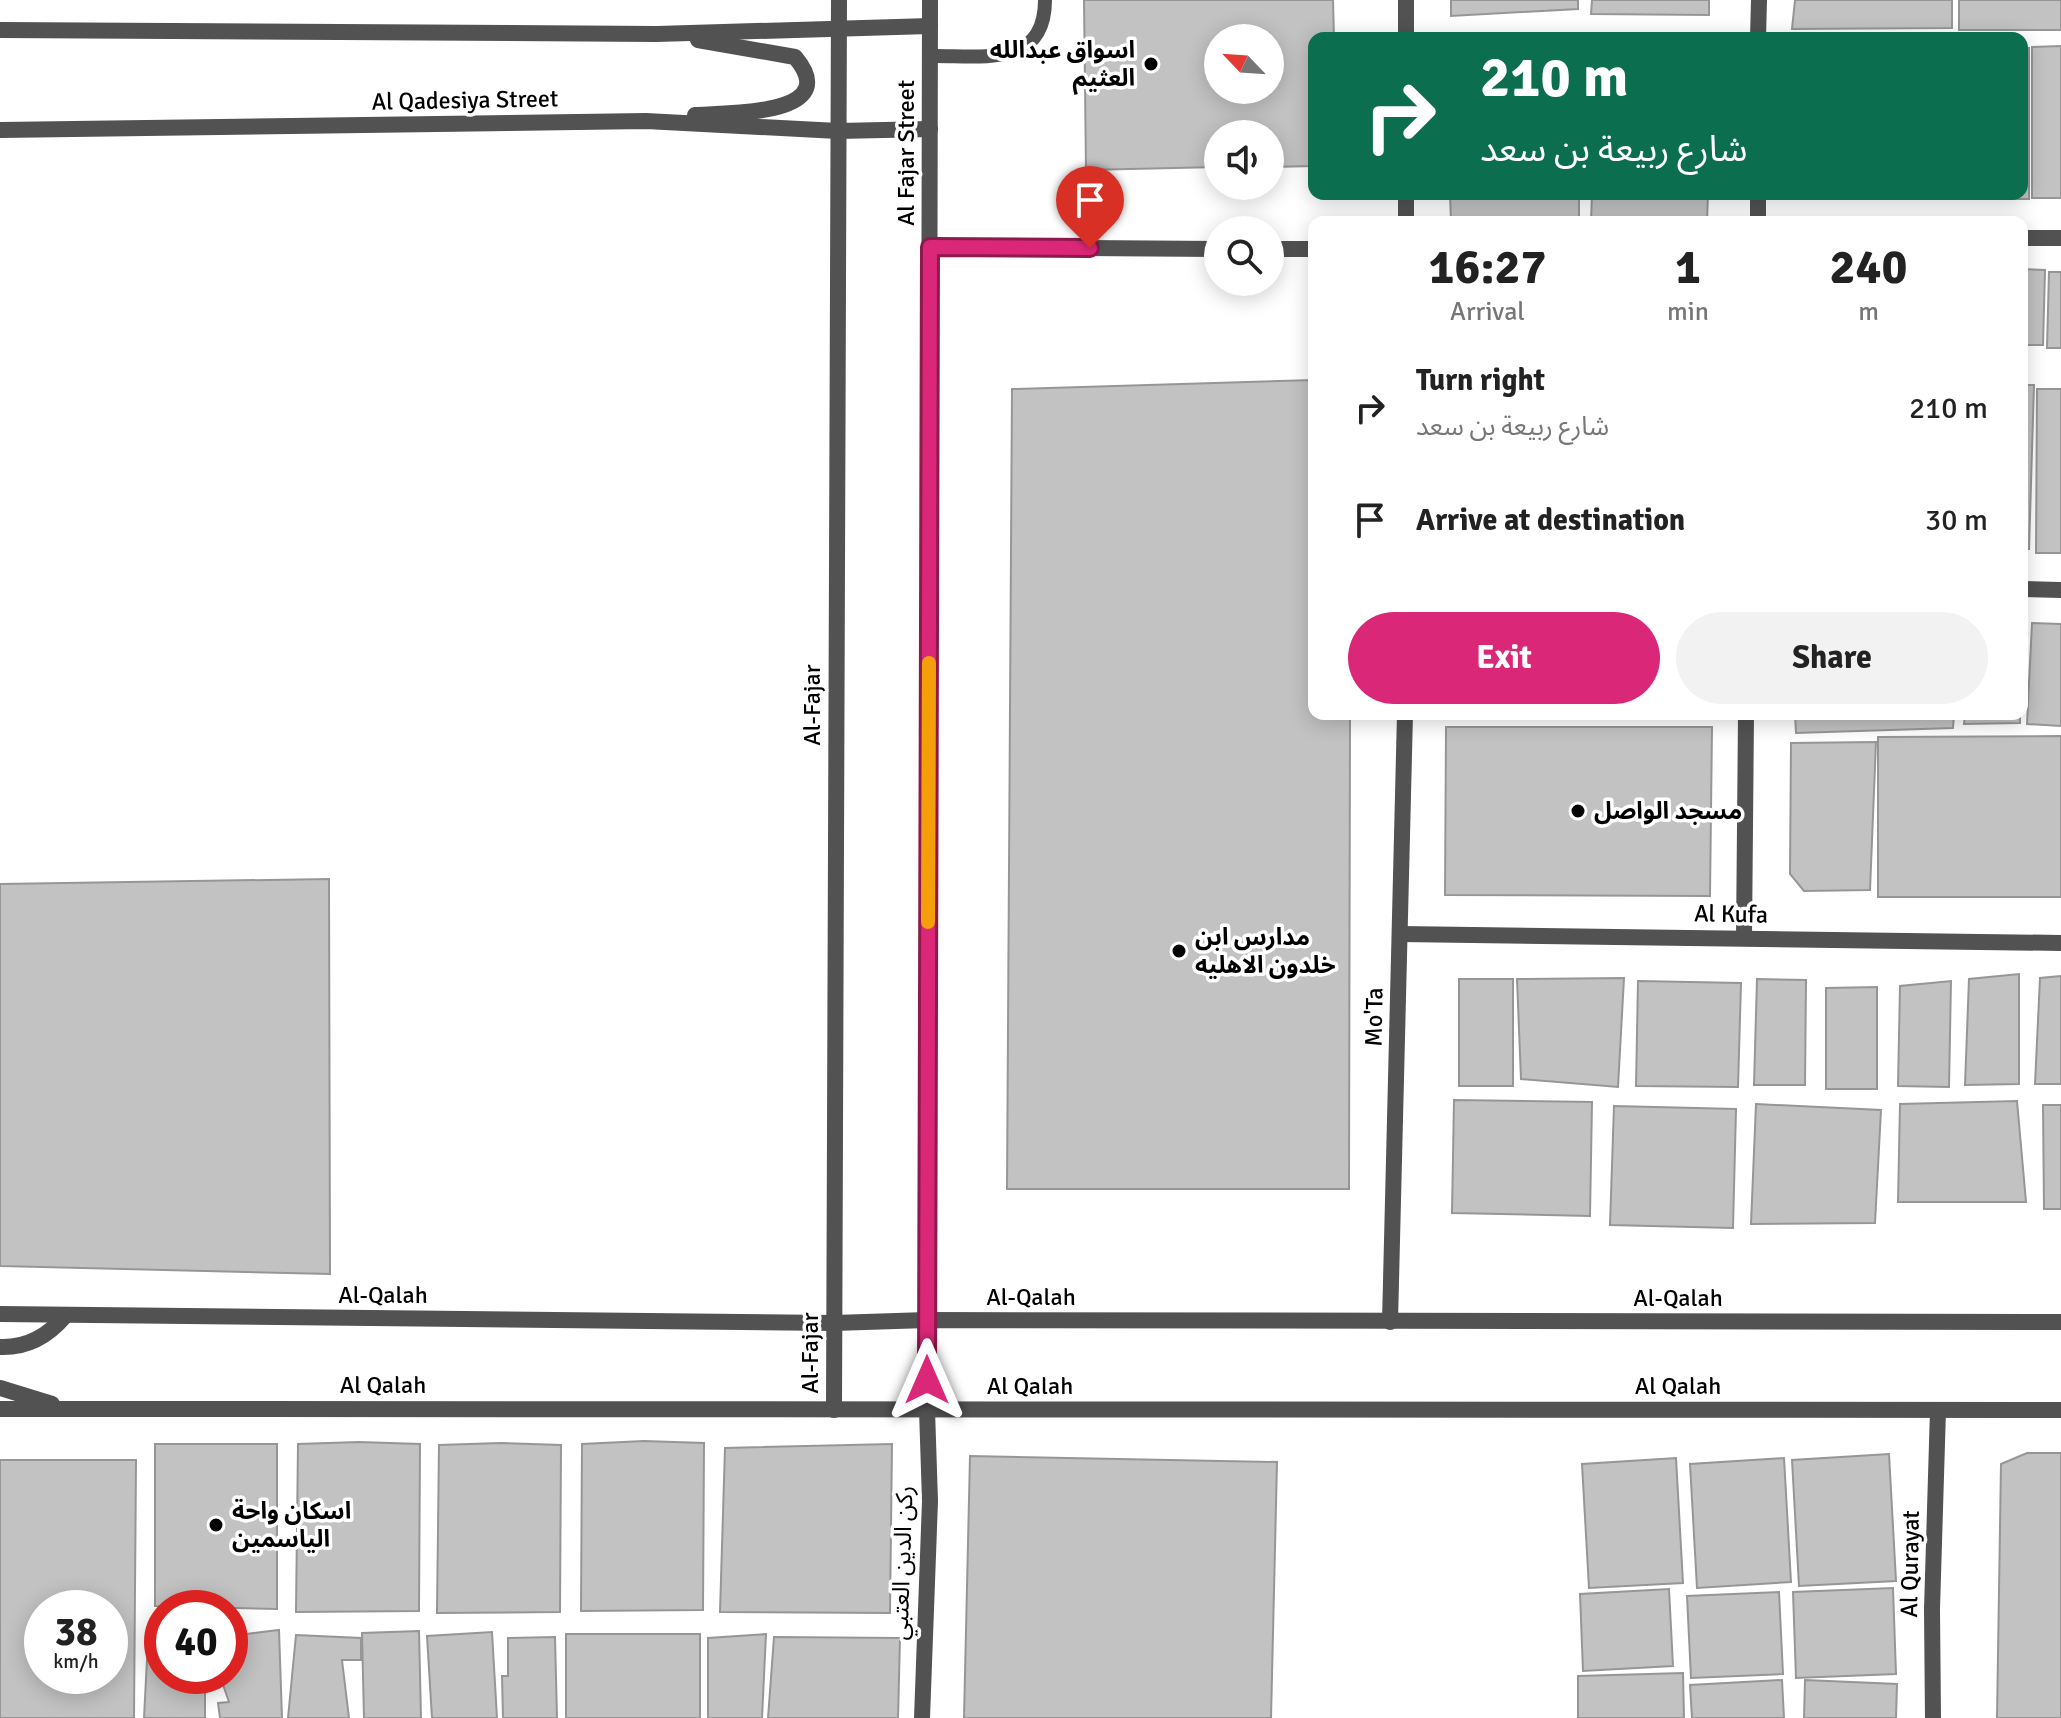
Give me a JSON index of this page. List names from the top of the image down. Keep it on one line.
{"streets":{"street":["Al Qadesiya Street","Al Fajar Street","Al-Fajar","Al Kufa","Mo'Ta","Al-Qalah","Al Qalah","ركن الدين العتبي","Al Qurayat"]},"crossings":[["Al Qadesiya Street","Al Fajar Street"],["Al Qadesiya Street","Al-Fajar"],["Al Fajar Street","Al-Qalah"],["Al Fajar Street","Al Qalah"],["Al Fajar Street","ركن الدين العتبي"],["Al-Fajar","Al-Qalah"],["Al-Fajar","Al Qalah"],["Al Kufa","Mo'Ta"],["Mo'Ta","Al-Qalah"],["Al Qalah","ركن الدين العتبي"],["Al Qalah","Al Qurayat"]],"places":["اسواق عبدالله العثيم","مسجد الواصل","مدارس ابن خلدون الاهليه","اسكان واحة الياسمين"],"north":"top left","page":{"turn":["210 m","شارع ربيعة بن سعد"],"eta":["16:27","Arrival","1","min","240","m"],"list":[{"name":"Turn right","note":"شارع ربيعة بن سعد","value":"210 m"},{"name":"Arrive at destination","value":"30 m"}],"buttons":["Exit","Share"],"speed":"38 km/h","limit":"40"}}
